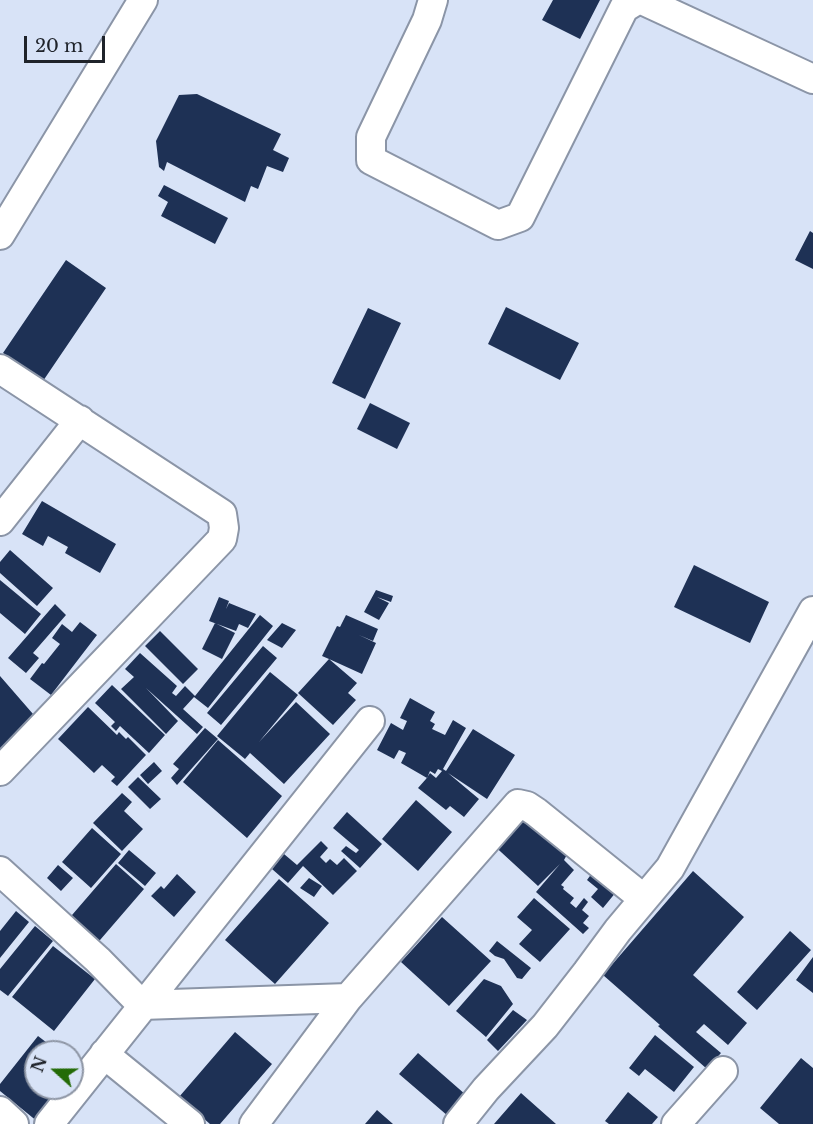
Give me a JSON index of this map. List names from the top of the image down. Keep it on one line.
{"scale_bar":"20 m","north":"left"}
